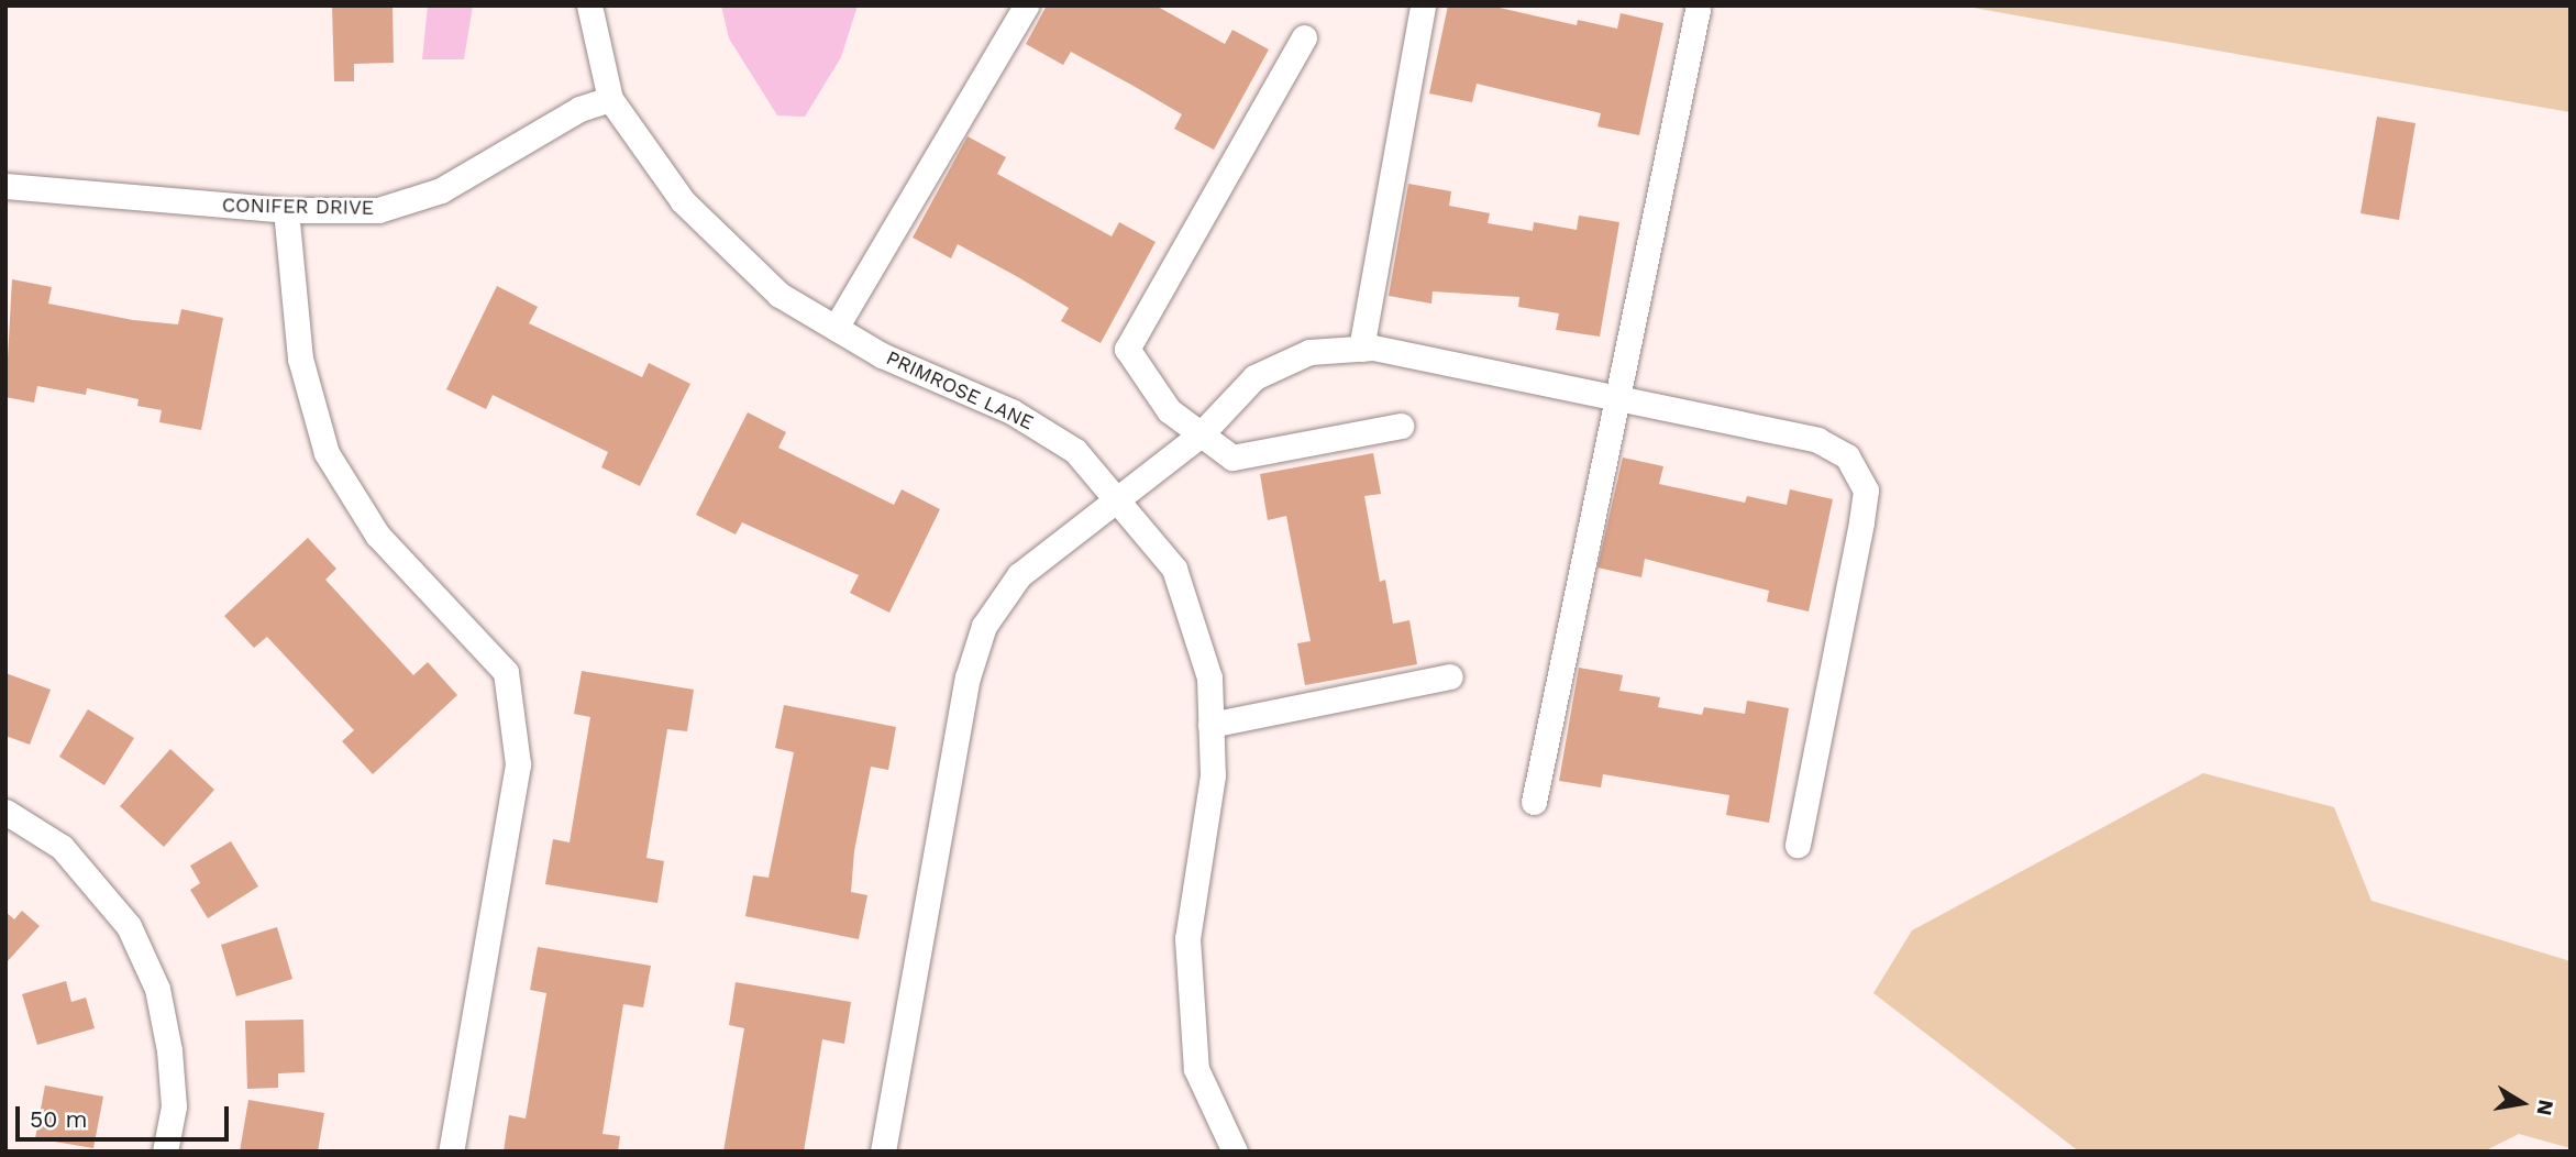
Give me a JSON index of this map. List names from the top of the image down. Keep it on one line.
{"streets":{"street":["CONIFER DRIVE","PRIMROSE LANE"]},"crossings":[["CONIFER DRIVE","PRIMROSE LANE"]],"scale_bar":"50 m","north":"right"}
